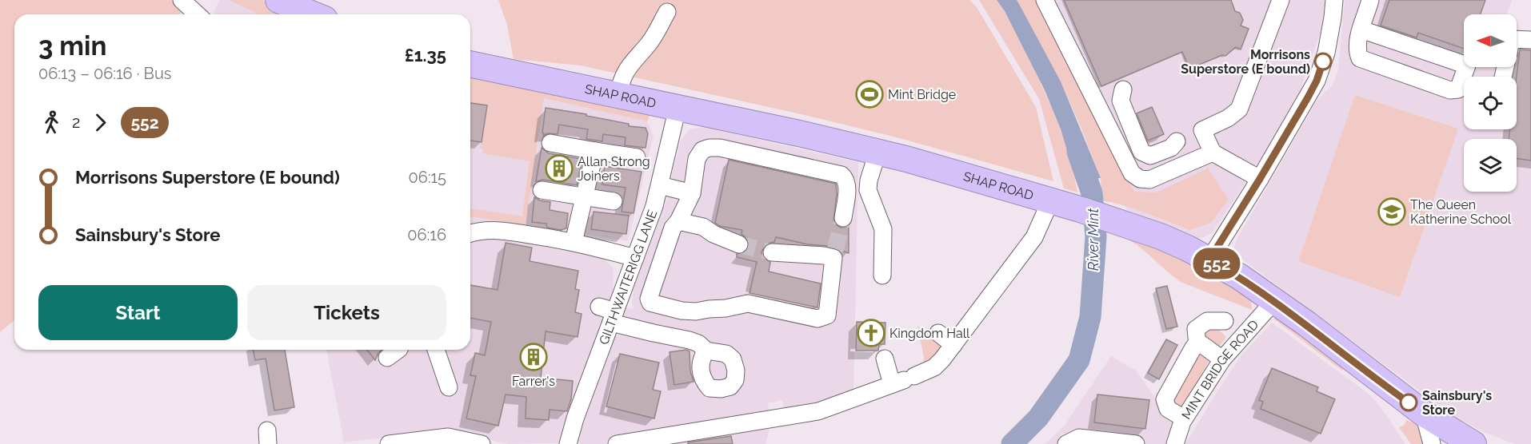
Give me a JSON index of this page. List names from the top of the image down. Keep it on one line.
{"streets":{"highway":["SHAP ROAD"],"street":["GILTHWAITERIGG LANE","MINT BRIDGE ROAD"]},"crossings":[["SHAP ROAD","GILTHWAITERIGG LANE"],["SHAP ROAD","MINT BRIDGE ROAD"]],"water":["River Mint"],"places":{"other":["Morrisons Superstore (E bound)","Sainsbury's Store"],"sports":["Mint Bridge"],"building":["Allan Strong Joiners","Farrer's"],"school or university":["The Queen Katherine School"],"church":["Kingdom Hall"]},"lines":["bus line 552"],"north":"left","page":{"on_map":"552","heading":["3 min","06:13 – 06:16 · Bus","£1.35"],"legs":["2","552"],"list":[{"name":"Morrisons Superstore (E bound)","value":"06:15"},{"name":"Sainsbury's Store","value":"06:16"}],"buttons":["Start","Tickets"]}}
